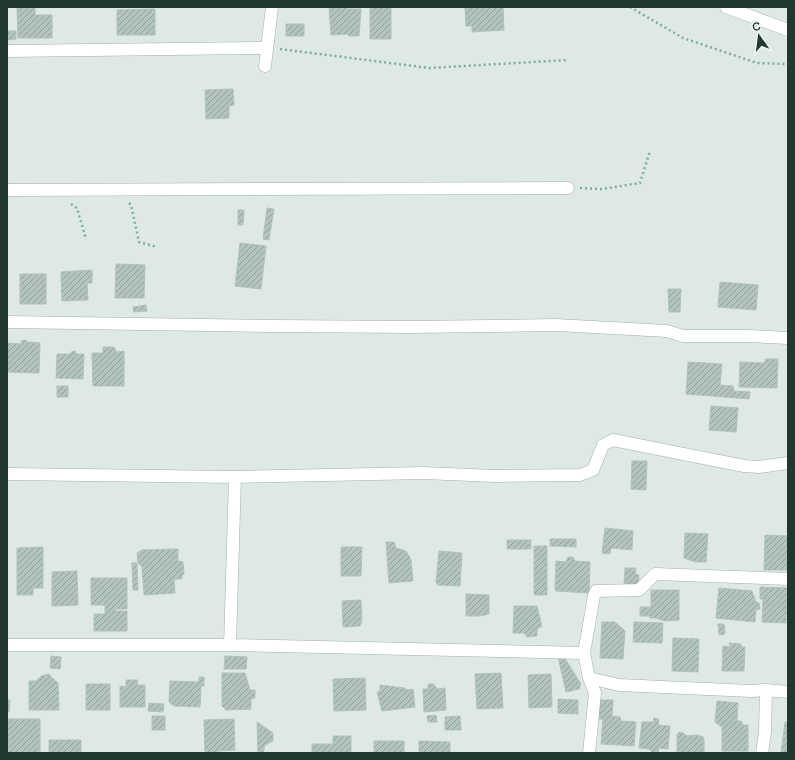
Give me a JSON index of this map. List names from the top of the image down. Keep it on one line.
{"north":"top"}
